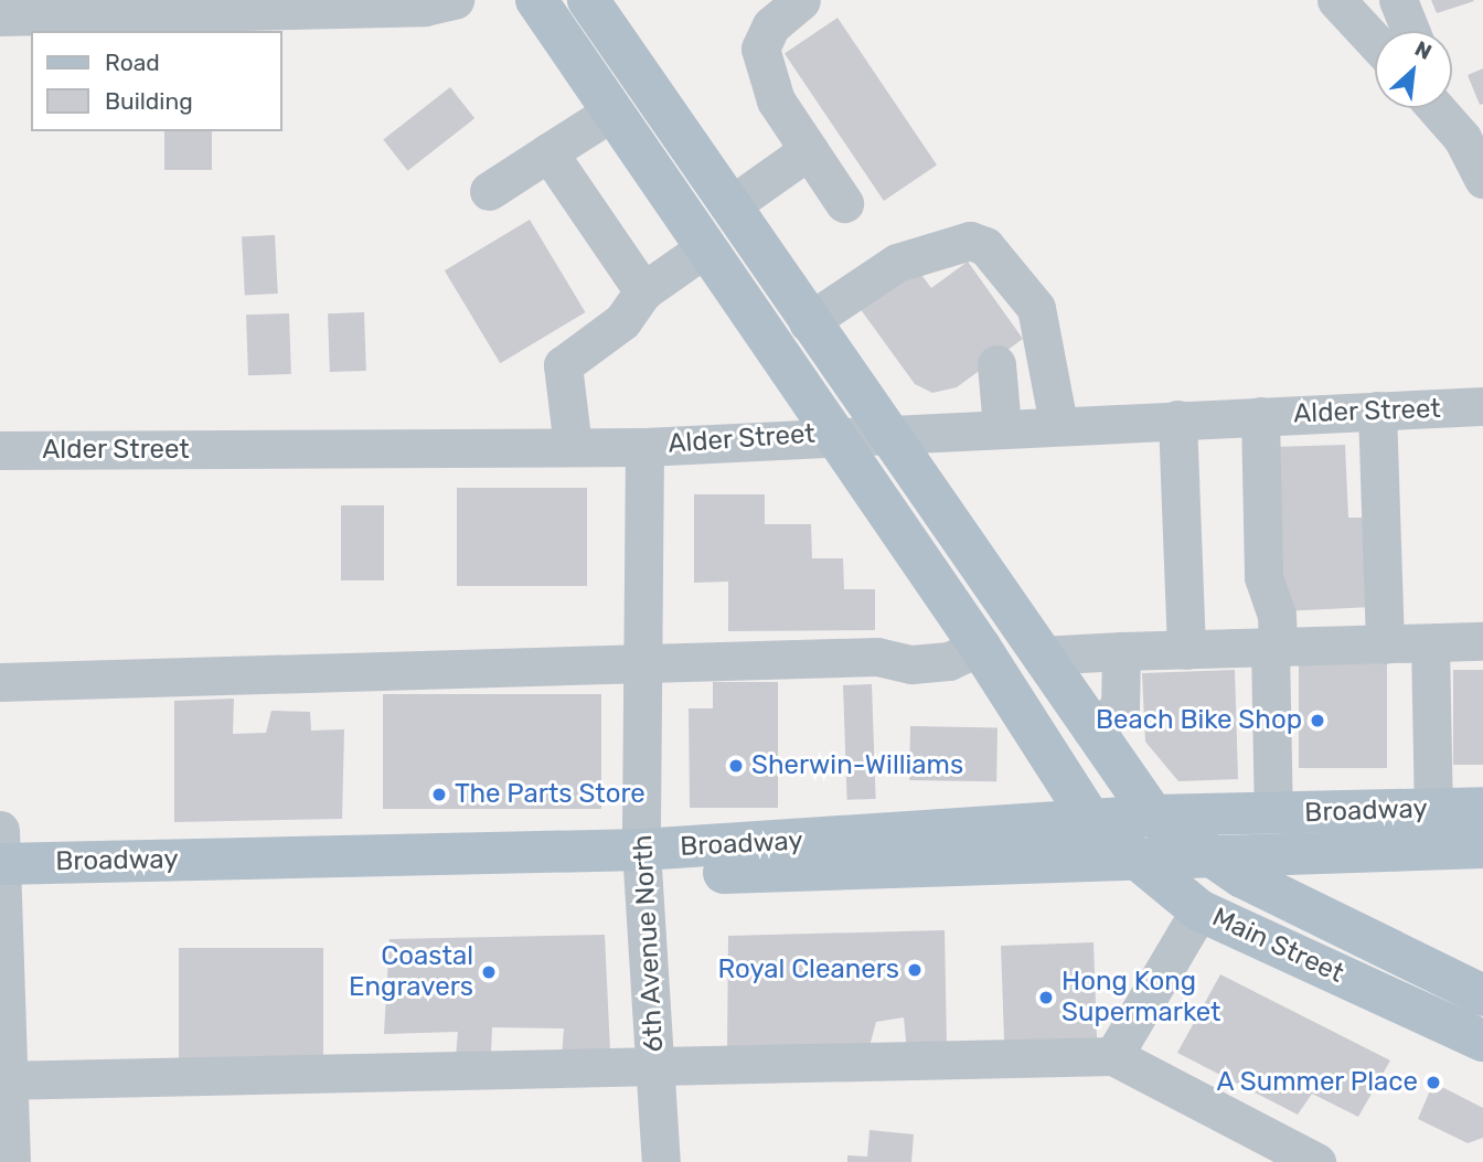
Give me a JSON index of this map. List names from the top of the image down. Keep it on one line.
{"streets":{"main road":["Broadway","Main Street"],"street":["Alder Street","6th Avenue North"]},"crossings":[["Alder Street","6th Avenue North"],["Alder Street","Main Street"],["Broadway","6th Avenue North"],["Broadway","Main Street"]],"places":["Beach Bike Shop","Sherwin-Williams","The Parts Store","Royal Cleaners","Coastal Engravers","Hong Kong Supermarket","A Summer Place"],"legend":["Road","Building"],"north":"top right"}
